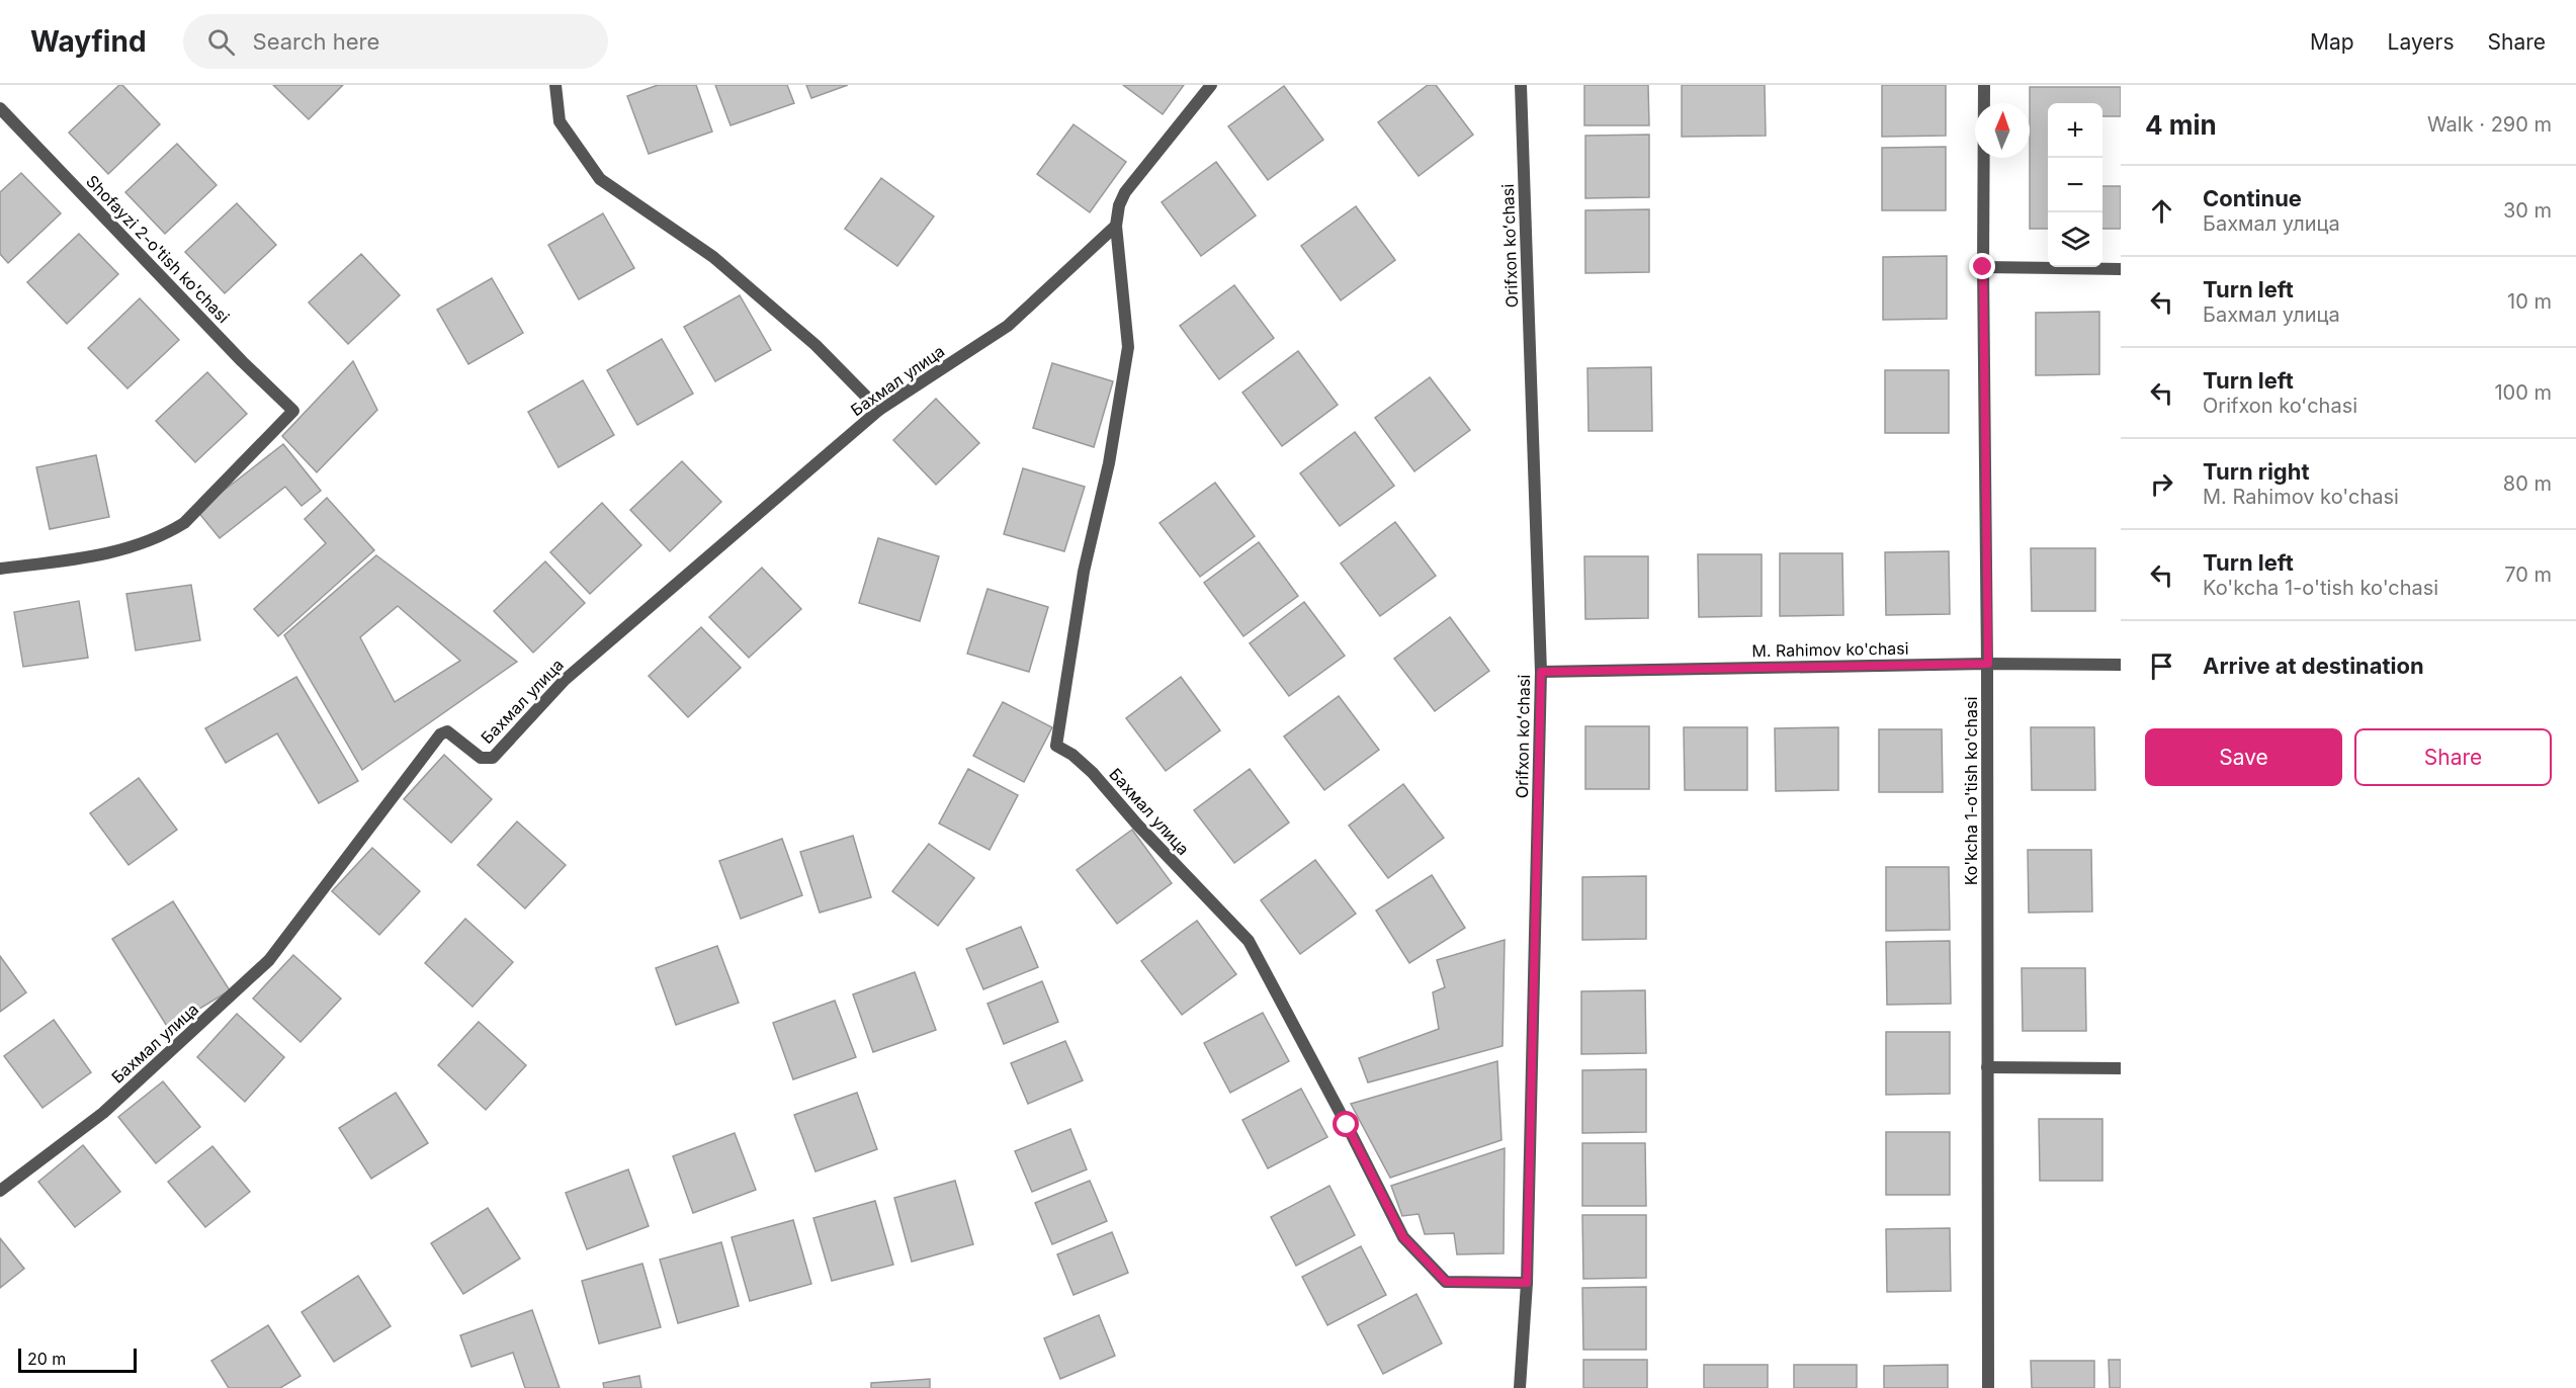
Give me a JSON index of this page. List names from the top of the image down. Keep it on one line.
{"streets":{"street":["Orifxon koʻchasi","Shofayzi 2-o'tish ko'chasi","Бахмал улица","M. Rahimov ko'chasi","Ko'kcha 1-o'tish ko'chasi"]},"crossings":[["Orifxon koʻchasi","Бахмал улица"],["Orifxon koʻchasi","M. Rahimov ko'chasi"],["M. Rahimov ko'chasi","Ko'kcha 1-o'tish ko'chasi"]],"scale_bar":"20 m","north":"top","page":{"header":"Wayfind","search":"Search here","nav":["Map","Layers","Share"],"heading":["4 min","Walk · 290 m"],"map_buttons":["+","−"],"list":[["Continue","Бахмал улица","30 m"],["Turn left","Бахмал улица","10 m"],["Turn left","Orifxon koʻchasi","100 m"],["Turn right","M. Rahimov ko'chasi","80 m"],["Turn left","Ko'kcha 1-o'tish ko'chasi","70 m"],"Arrive at destination"],"buttons":["Save","Share"],"scale":"20 m"}}
